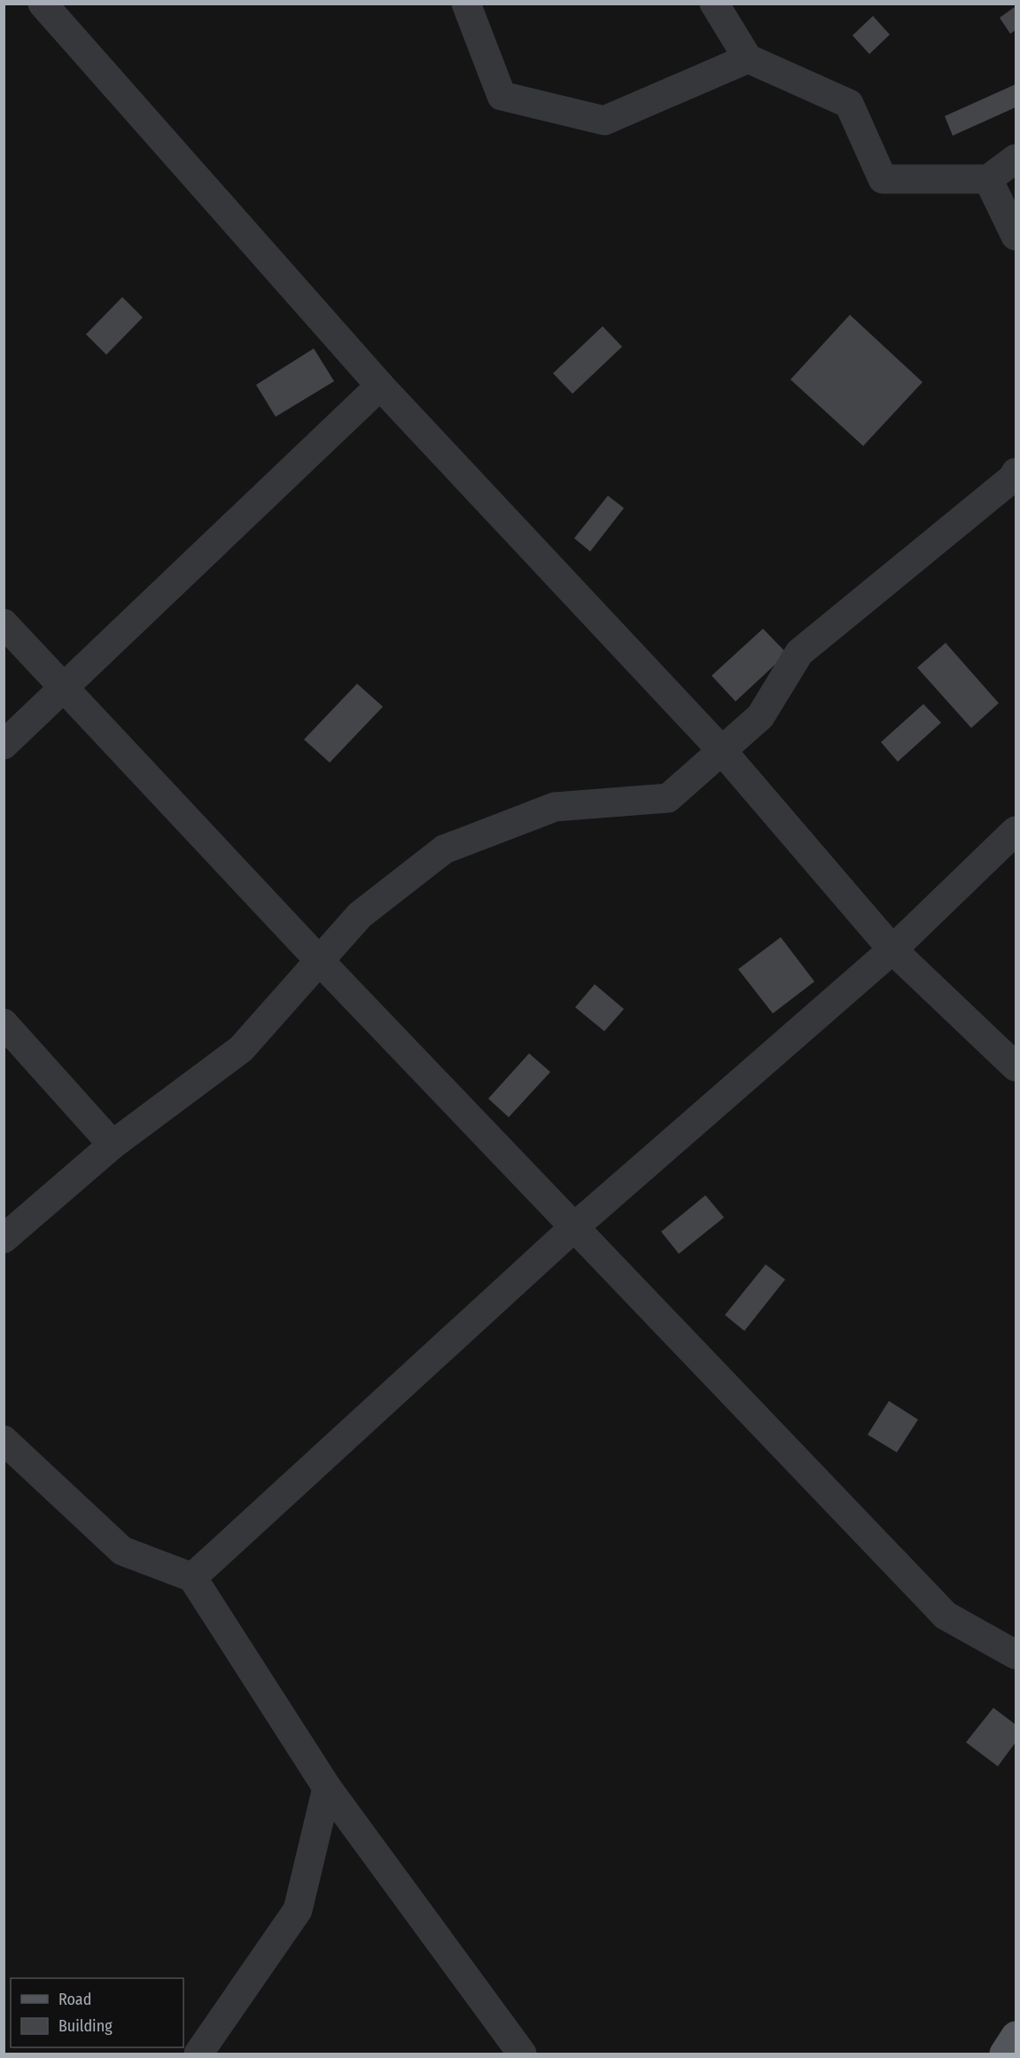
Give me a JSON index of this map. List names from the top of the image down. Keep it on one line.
{"legend":["Road","Building"]}
